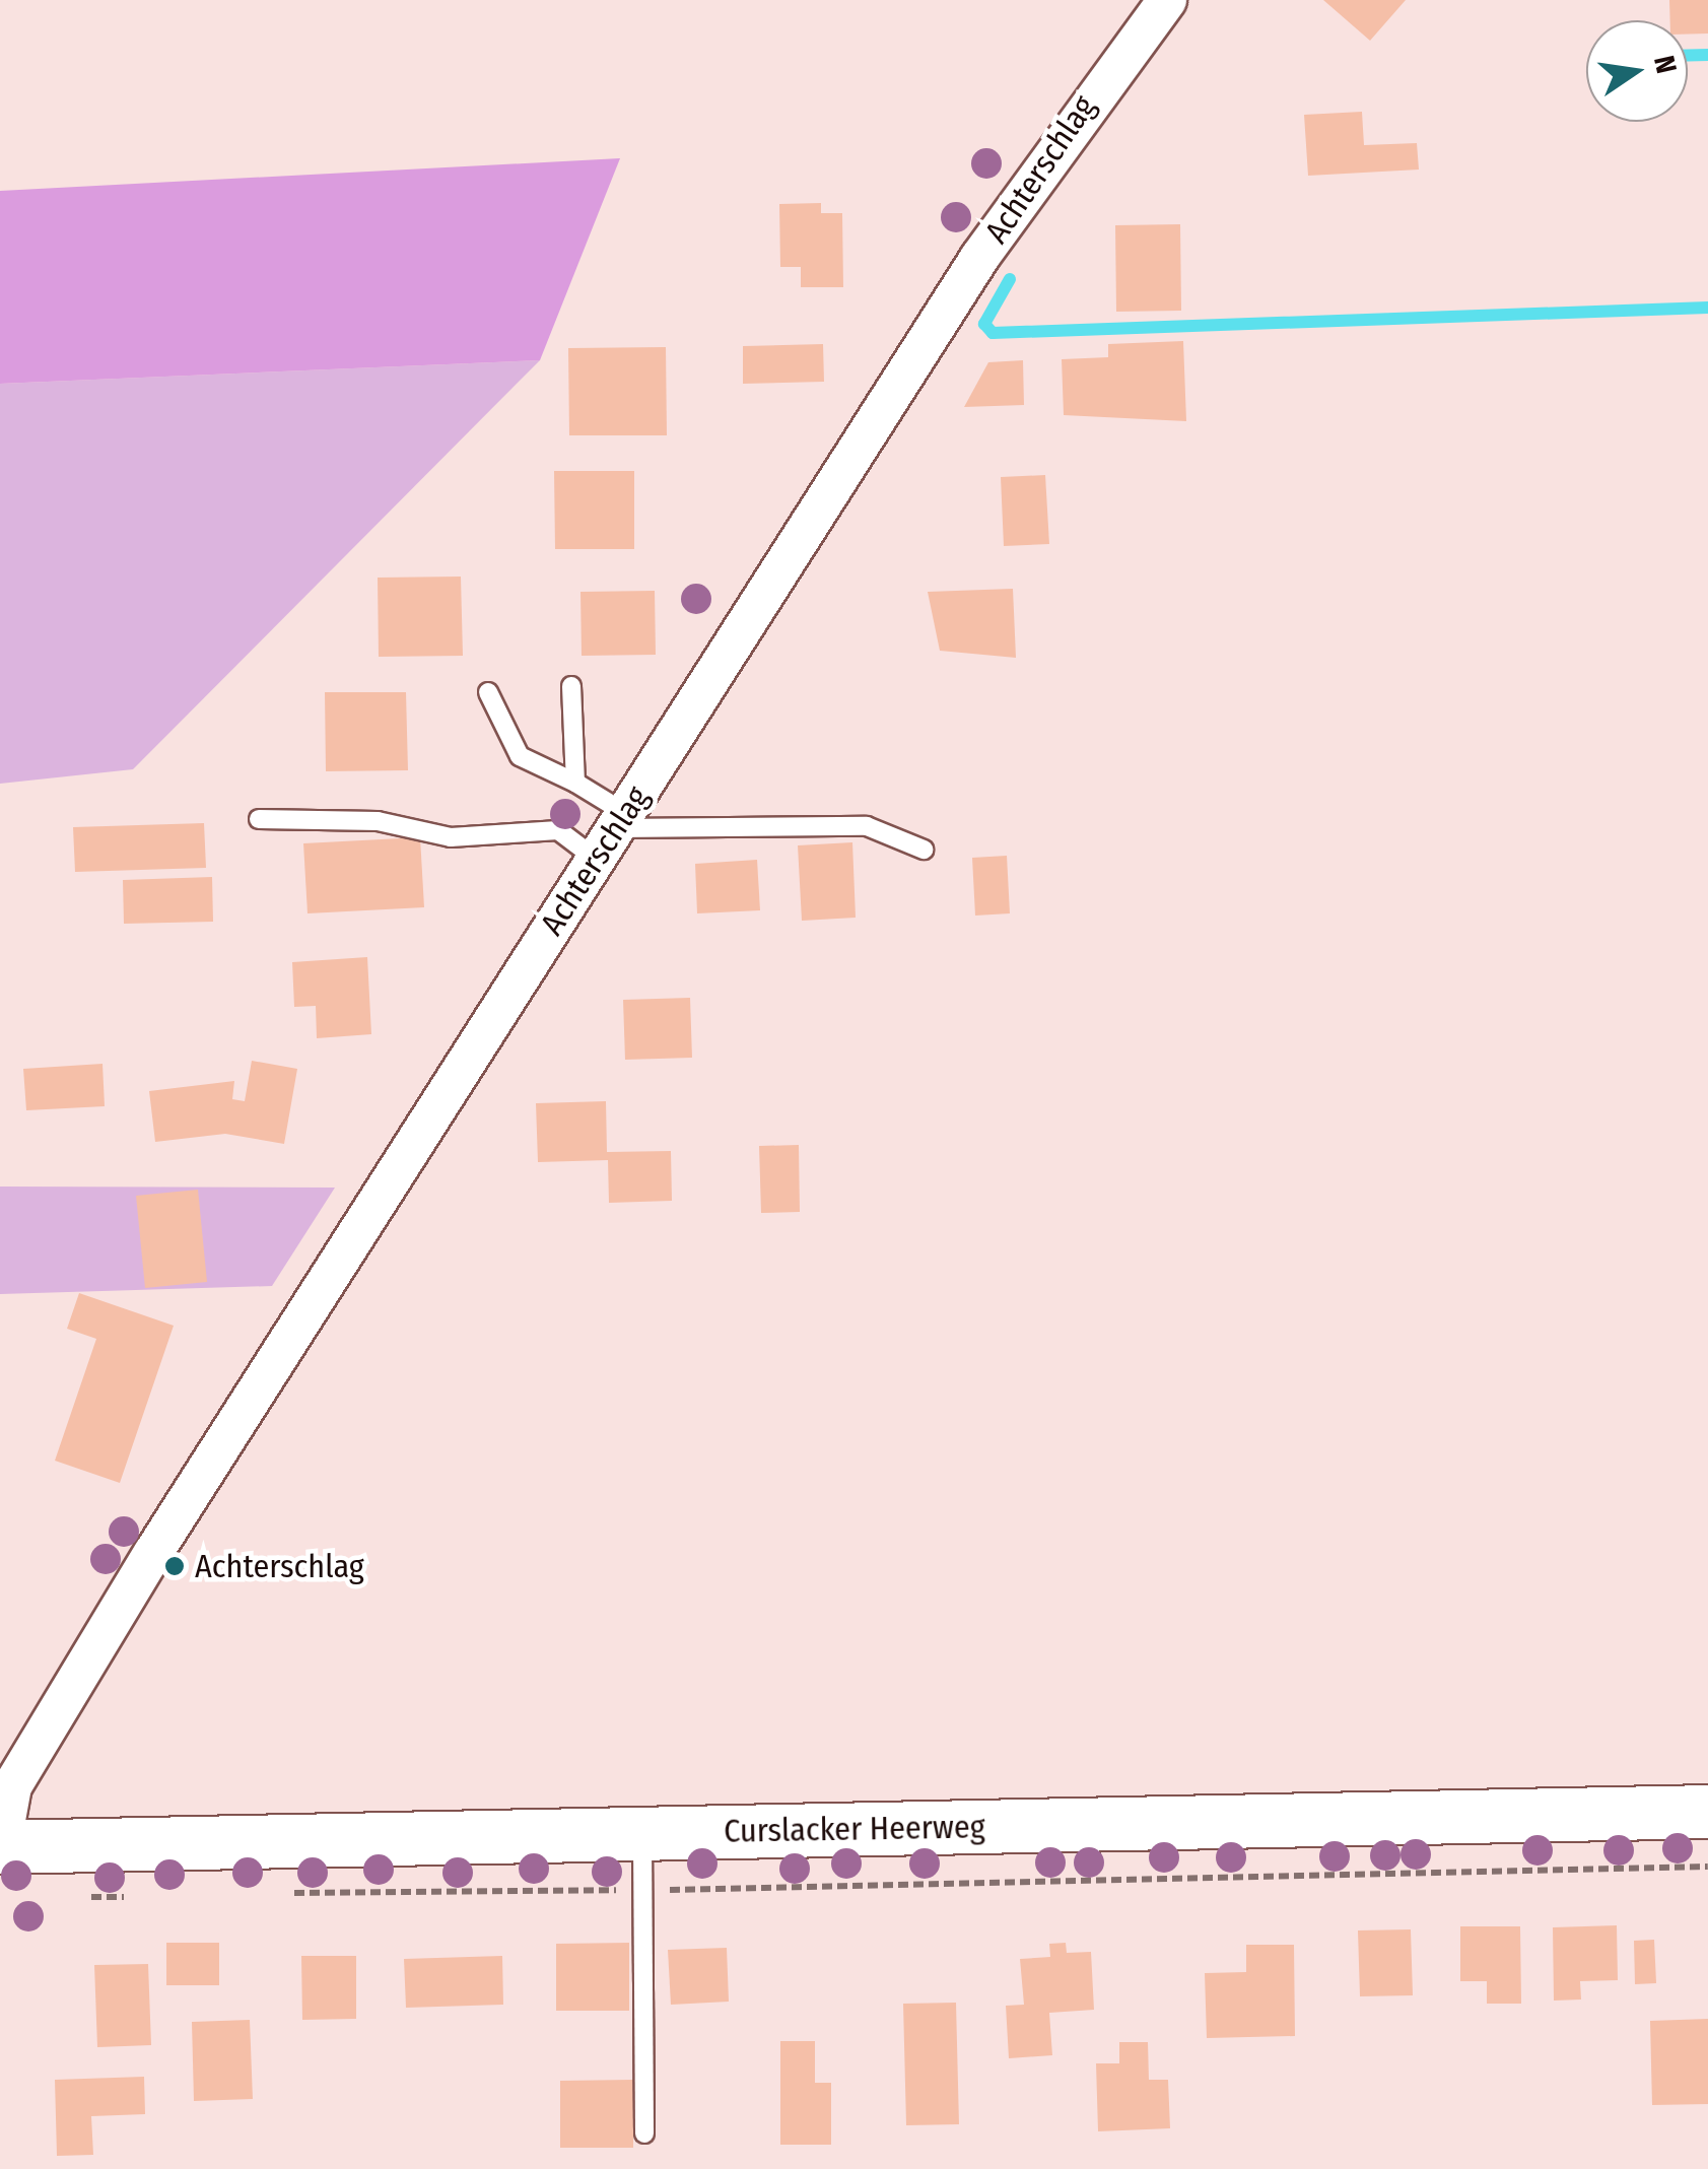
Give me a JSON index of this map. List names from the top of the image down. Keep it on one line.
{"streets":{"main road":["Curslacker Heerweg"],"street":["Achterschlag"]},"crossings":[["Achterschlag","Curslacker Heerweg"]],"places":["Achterschlag"],"north":"right"}
